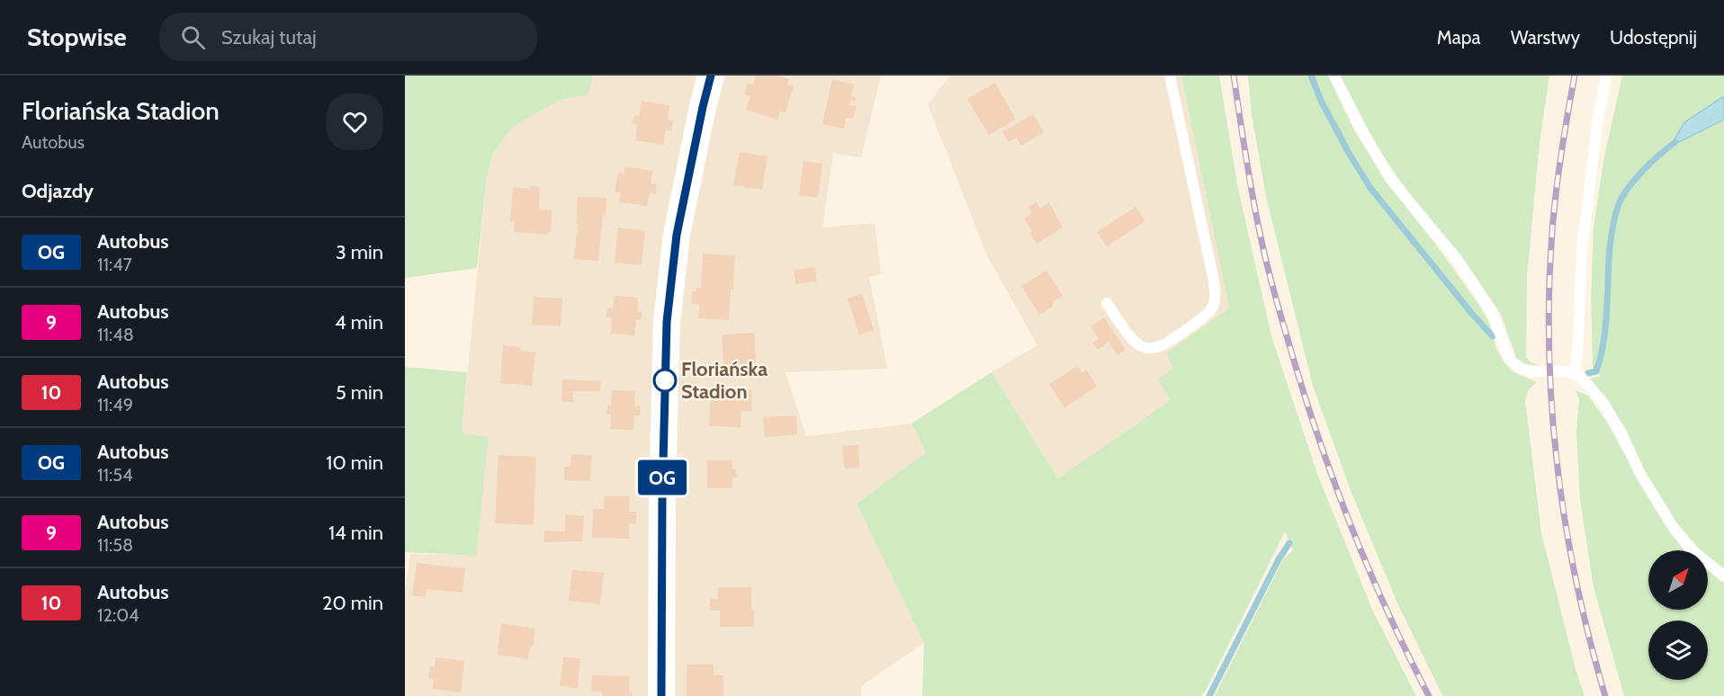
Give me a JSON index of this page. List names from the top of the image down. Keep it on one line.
{"places":["Floriańska Stadion"],"lines":["bus line OG"],"north":"top right","page":{"header":"Stopwise","search":"Szukaj tutaj","nav":["Mapa","Warstwy","Udostępnij"],"heading":[["Floriańska Stadion","Autobus"],"Odjazdy"],"on_map":"OG","list":[{"mark":"OG","name":"Autobus","note":"11:47","value":"3 min"},{"mark":"9","name":"Autobus","note":"11:48","value":"4 min"},{"mark":"10","name":"Autobus","note":"11:49","value":"5 min"},{"mark":"OG","name":"Autobus","note":"11:54","value":"10 min"},{"mark":"9","name":"Autobus","note":"11:58","value":"14 min"},{"mark":"10","name":"Autobus","note":"12:04","value":"20 min"}]}}
